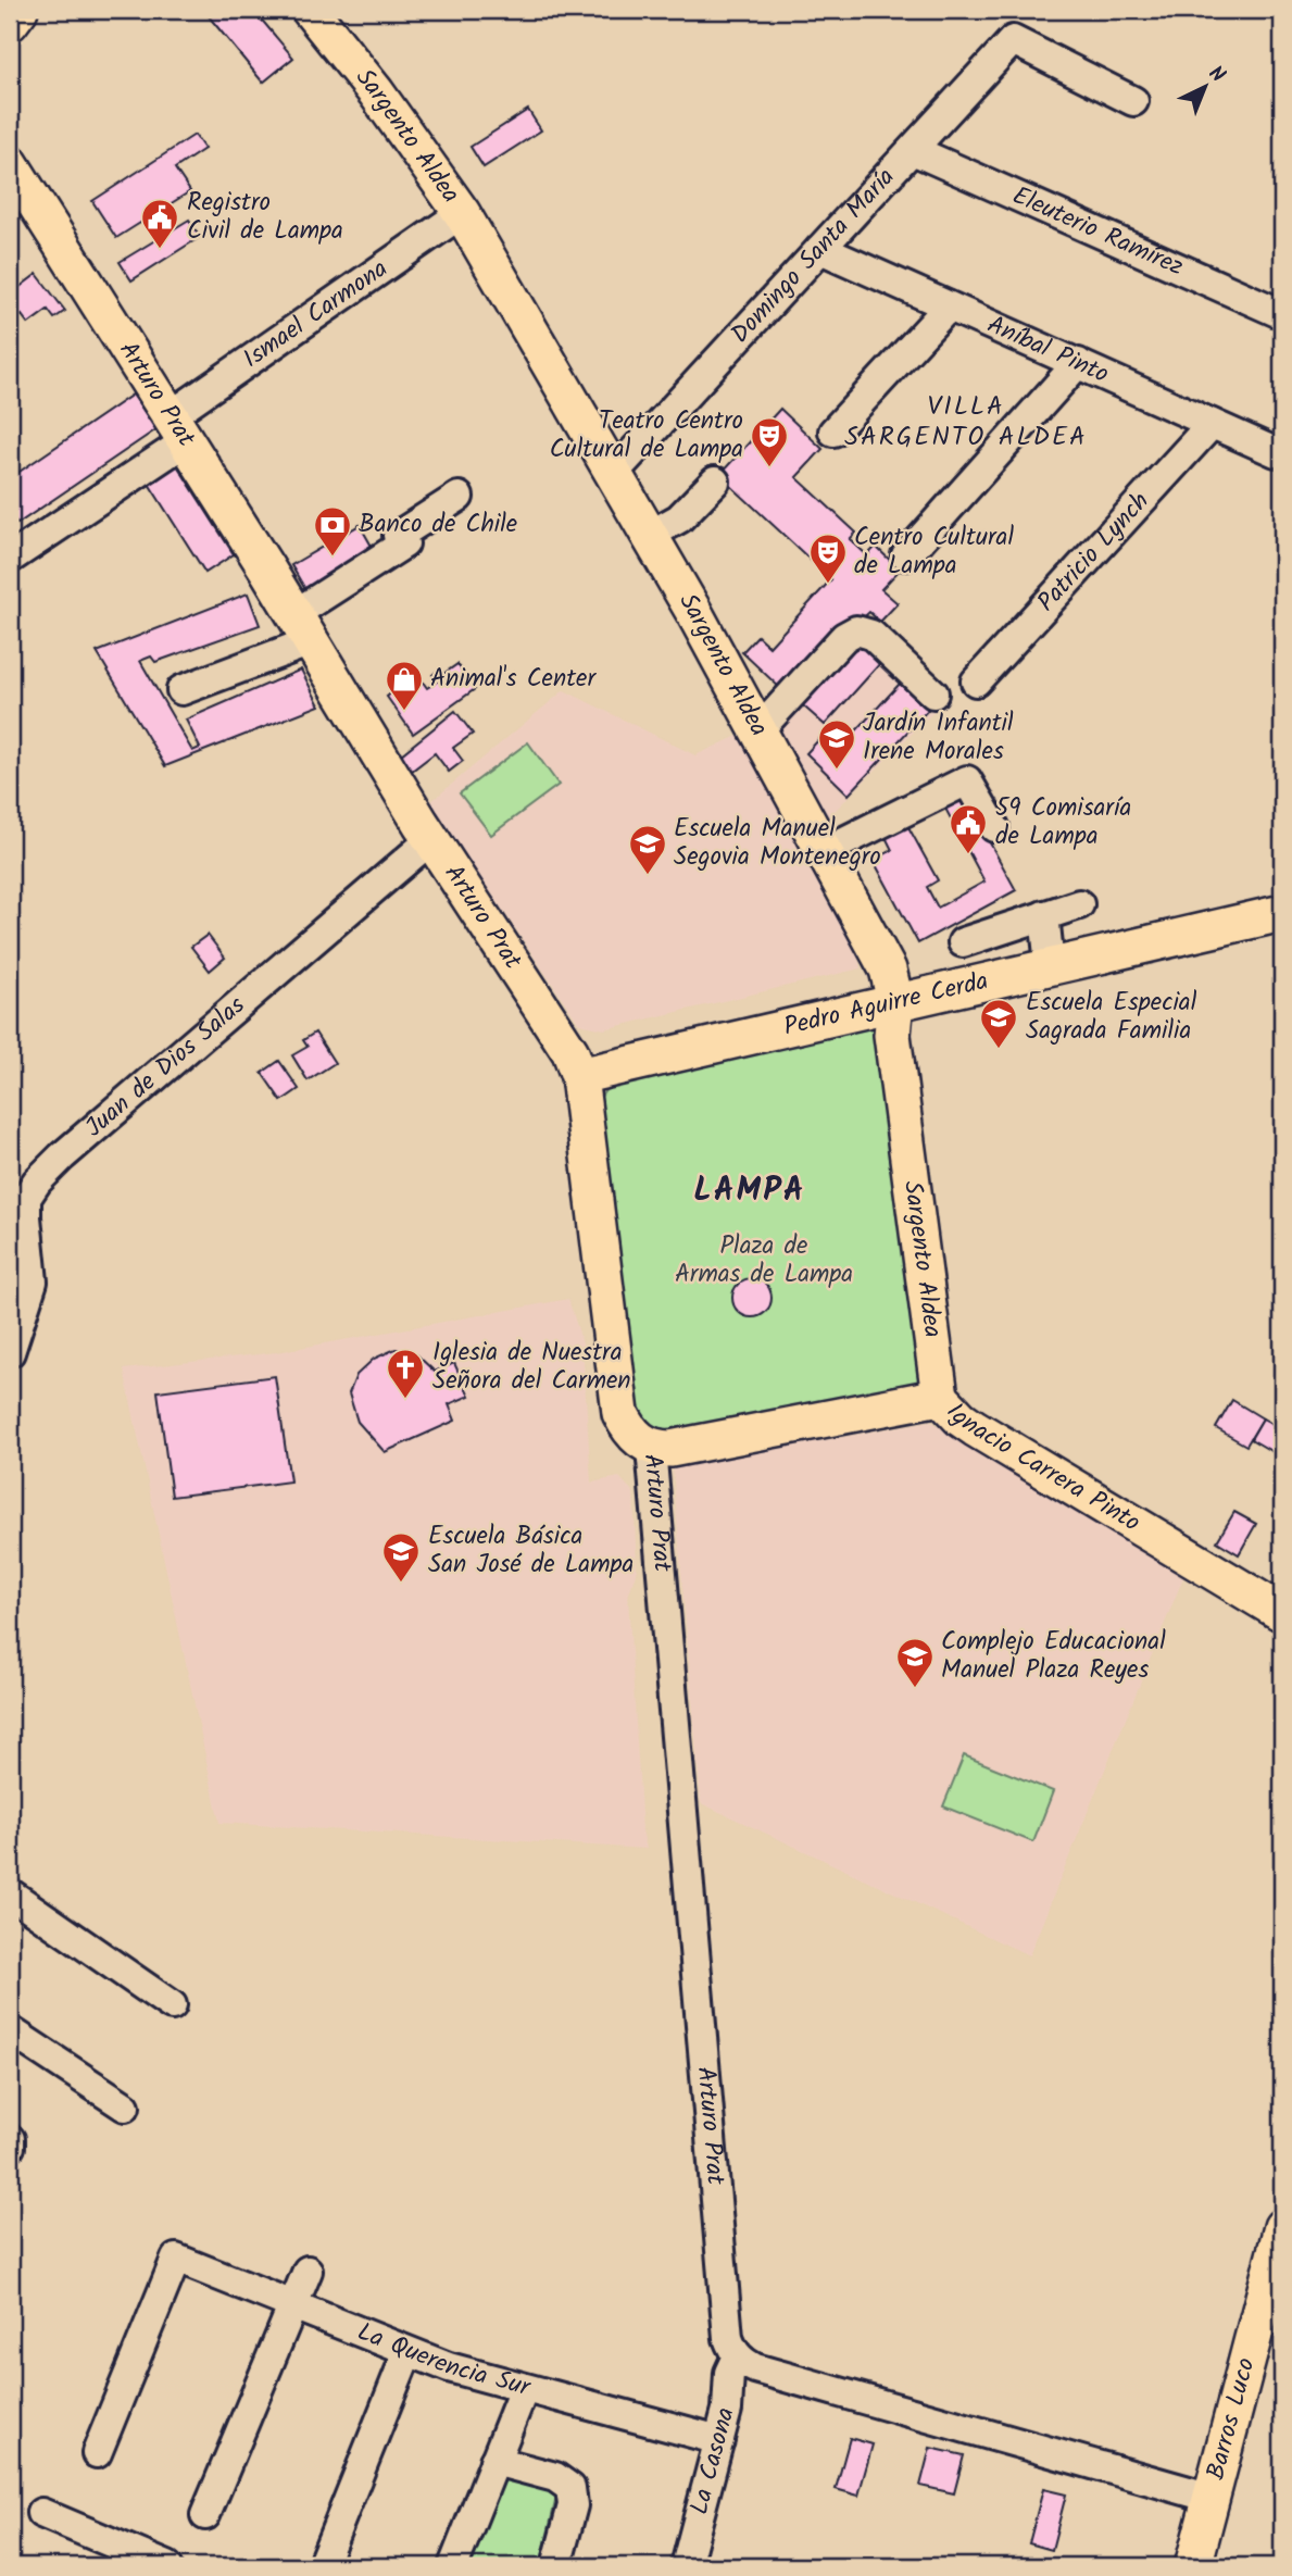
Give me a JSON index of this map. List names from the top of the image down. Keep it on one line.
{"streets":{"main road":["Sargento Aldea","Arturo Prat","Pedro Aguirre Cerda","Ignacio Carrera Pinto","Barros Luco"],"street":["Eleuterio Ramírez","Domingo Santa María","Ismael Carmona","Aníbal Pinto","Patricio Lynch","Juan de Dios Salas","La Querencia Sur","La Casona"]},"crossings":[["Sargento Aldea","Domingo Santa María"],["Sargento Aldea","Ismael Carmona"],["Sargento Aldea","Pedro Aguirre Cerda"],["Sargento Aldea","Ignacio Carrera Pinto"],["Eleuterio Ramírez","Domingo Santa María"],["Domingo Santa María","Aníbal Pinto"],["Ismael Carmona","Arturo Prat"],["Aníbal Pinto","Patricio Lynch"],["Arturo Prat","Pedro Aguirre Cerda"],["Arturo Prat","Juan de Dios Salas"],["Arturo Prat","Ignacio Carrera Pinto"],["Arturo Prat","La Casona"],["La Querencia Sur","La Casona"]],"districts":["VILLA SARGENTO ALDEA","LAMPA"],"parks":["Plaza de Armas de Lampa"],"places":{"public building":["Registro Civil de Lampa","59 Comisaría de Lampa"],"theatre":["Teatro Centro Cultural de Lampa","Centro Cultural de Lampa"],"bank":["Banco de Chile"],"shop":["Animal's Center"],"school or university":["Jardín Infantil Irene Morales","Escuela Manuel Segovia Montenegro","Escuela Especial Sagrada Familia","Escuela Básica San José de Lampa","Complejo Educacional Manuel Plaza Reyes"],"church":["Iglesia de Nuestra Señora del Carmen"]},"north":"top right"}
